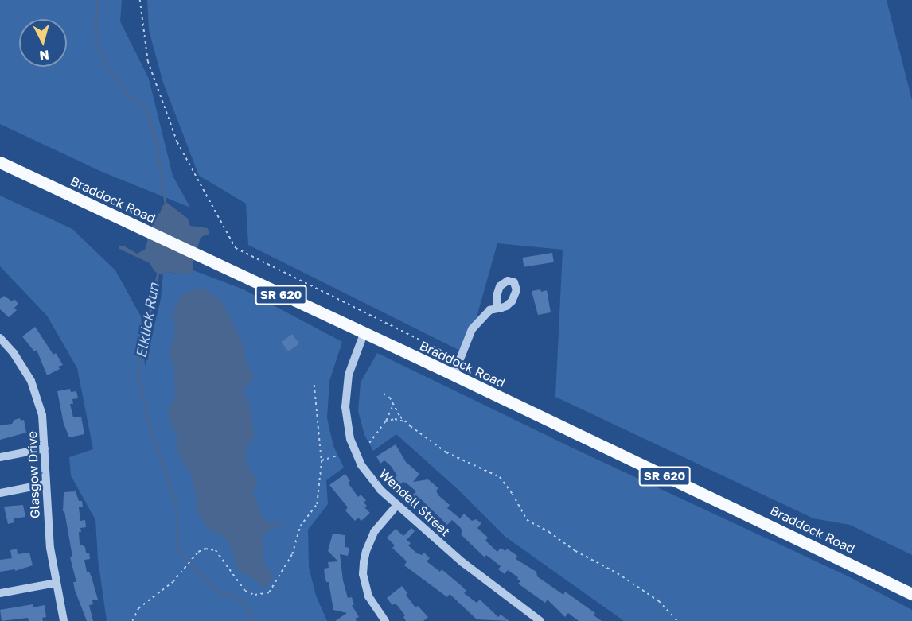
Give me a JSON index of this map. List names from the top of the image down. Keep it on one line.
{"streets":{"main road":["Braddock Road","SR 620"],"street":["Glasgow Drive","Wendell Street"]},"crossings":[["Braddock Road","Wendell Street"]],"water":["Elklick Run"],"north":"bottom"}
